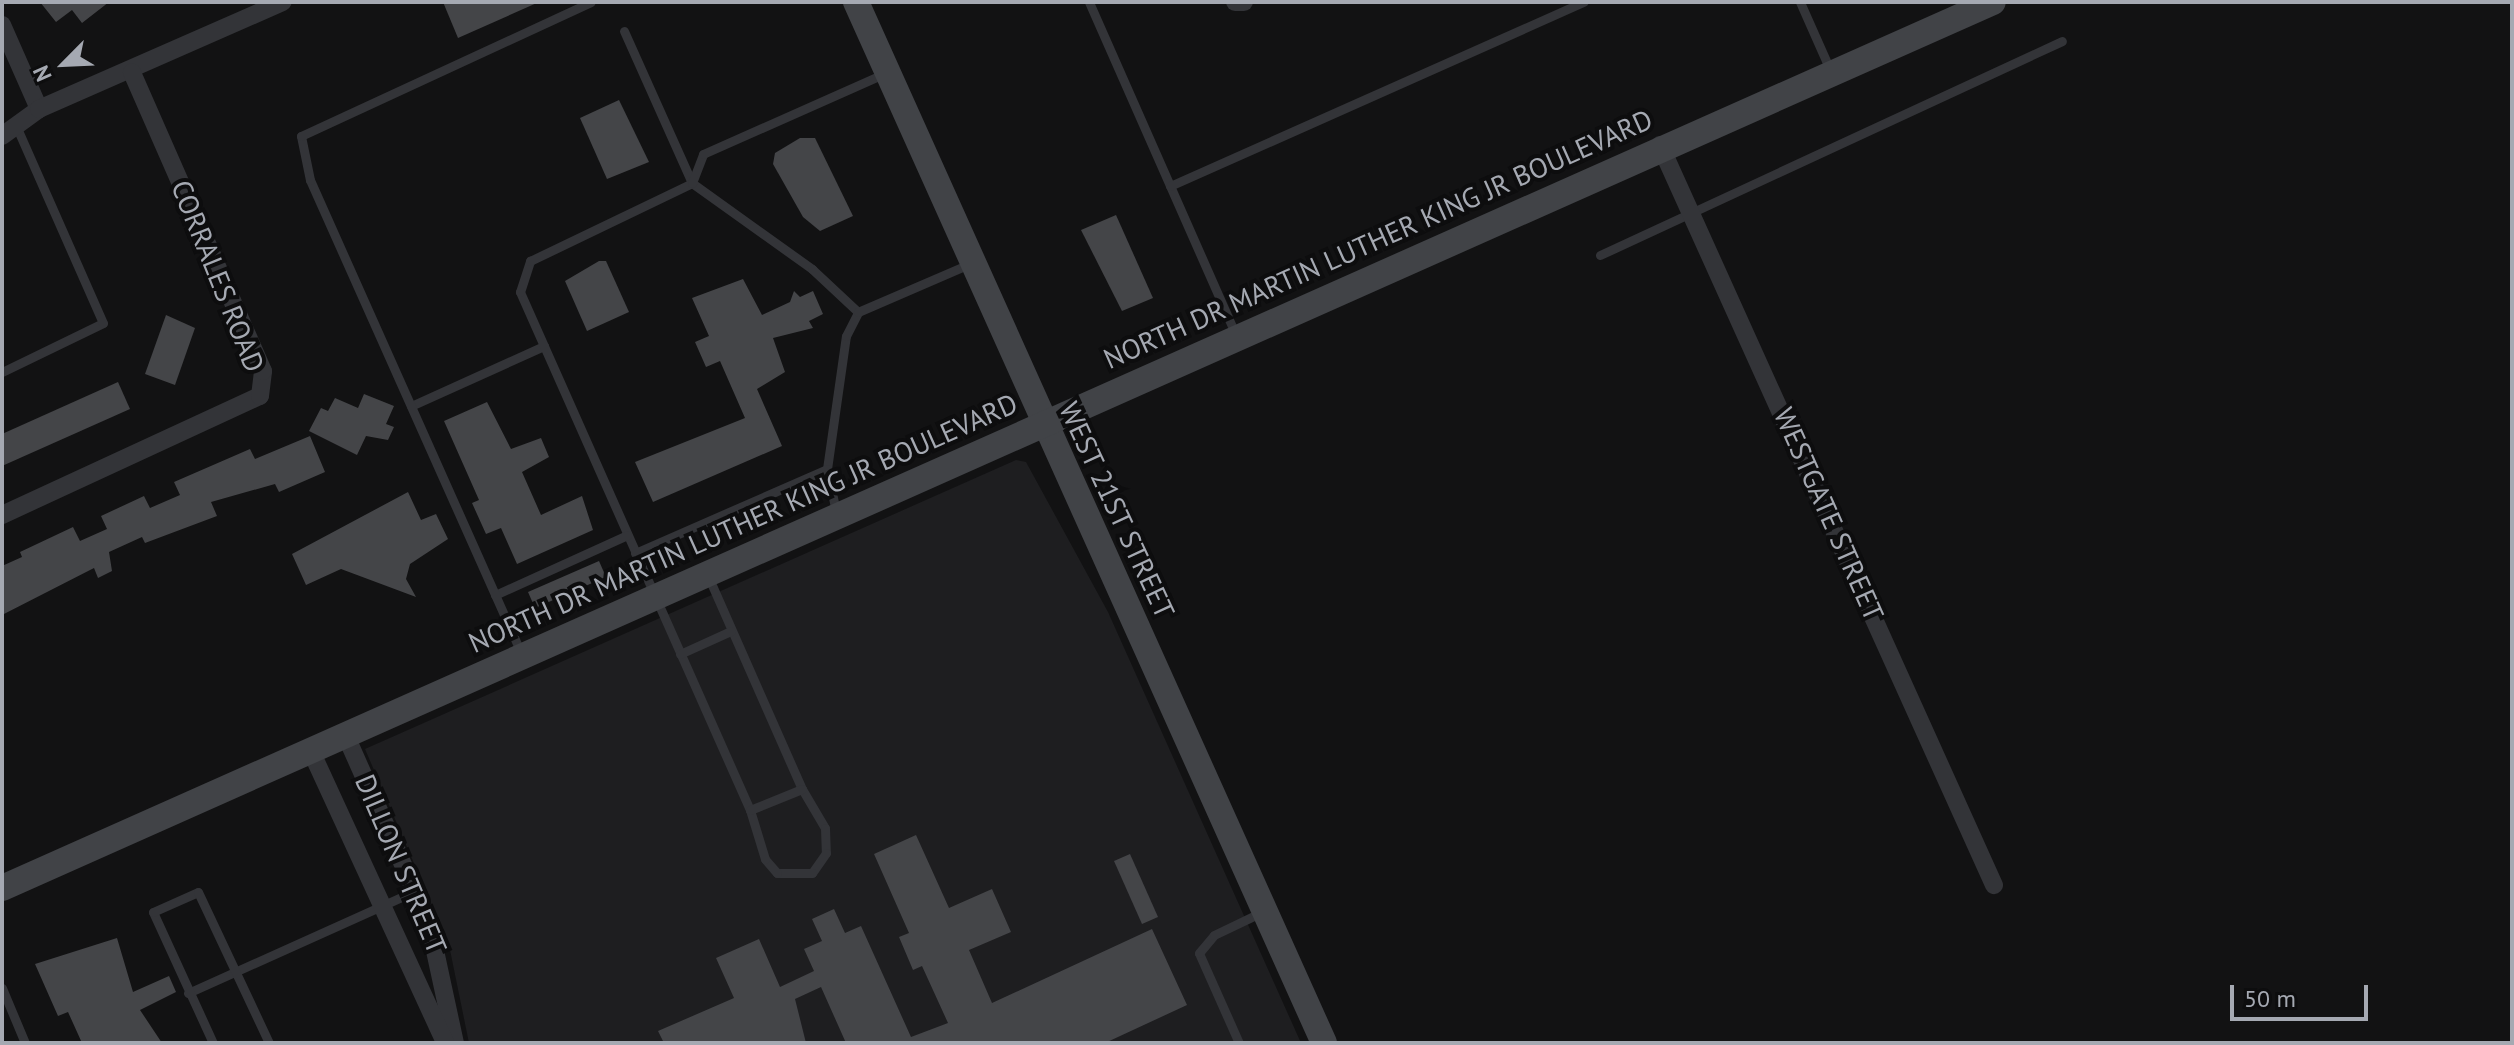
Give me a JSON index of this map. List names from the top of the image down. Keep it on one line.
{"streets":{"street":["NORTH DR MARTIN LUTHER KING JR BOULEVARD","CORRALES ROAD","WEST 21ST STREET","WESTGATE STREET","DILLON STREET"]},"crossings":[["NORTH DR MARTIN LUTHER KING JR BOULEVARD","WEST 21ST STREET"],["NORTH DR MARTIN LUTHER KING JR BOULEVARD","WESTGATE STREET"],["NORTH DR MARTIN LUTHER KING JR BOULEVARD","DILLON STREET"]],"scale_bar":"50 m","north":"bottom left"}
